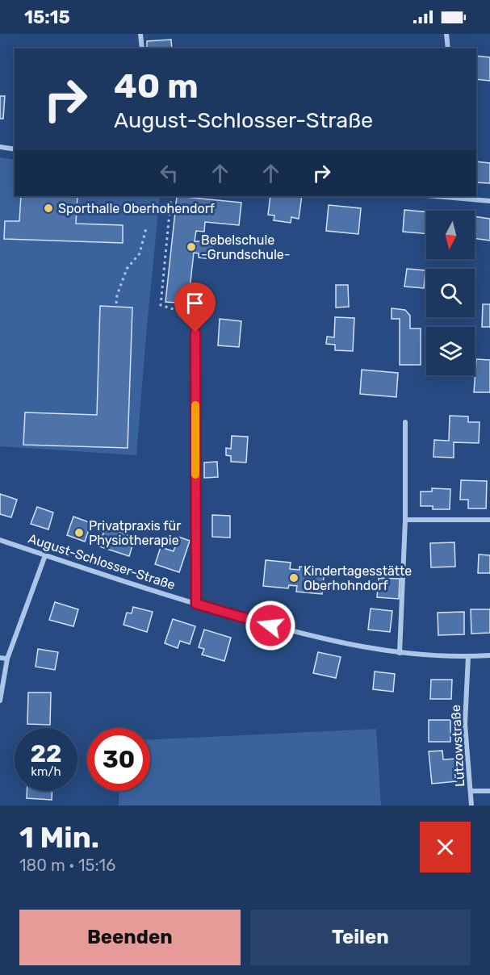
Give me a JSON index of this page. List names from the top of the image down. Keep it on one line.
{"streets":{"street":["August-Schlosser-Straße","Lützowstraße"]},"crossings":[["August-Schlosser-Straße","Lützowstraße"]],"places":["Sporthalle Oberhohendorf","Bebelschule -Grundschule-","Privatpraxis für Physiotherapie","Kindertagesstätte Oberhohndorf"],"north":"bottom","page":{"status":"15:15","turn":["40 m","August-Schlosser-Straße"],"speed":"22 km/h","limit":"30","heading":["1 Min.","180 m · 15:16"],"buttons":["Beenden","Teilen"]}}
